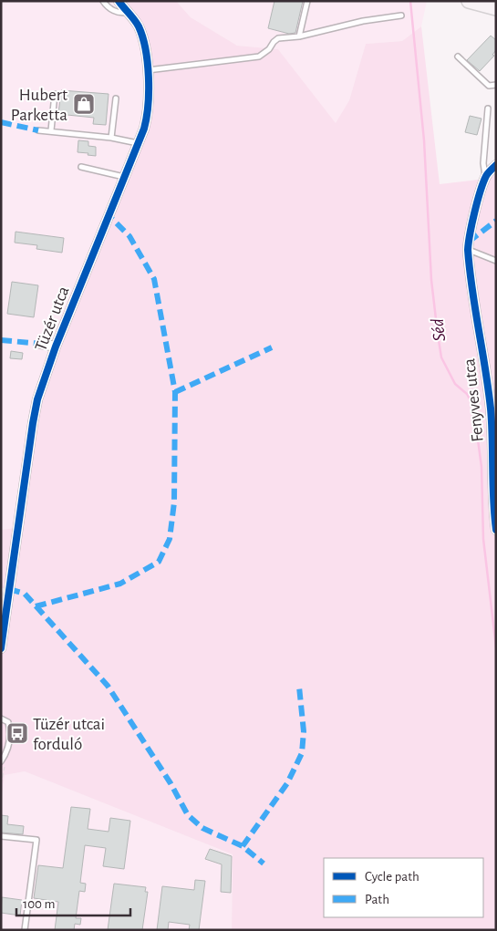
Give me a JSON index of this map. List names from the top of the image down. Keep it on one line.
{"streets":{"street":["Tüzér utca","Fenyves utca"]},"water":["Séd"],"places":{"shop":["Hubert Parketta"],"bus stop":["Tüzér utcai forduló"]},"legend":["Cycle path","Path"],"scale_bar":"100 m"}
